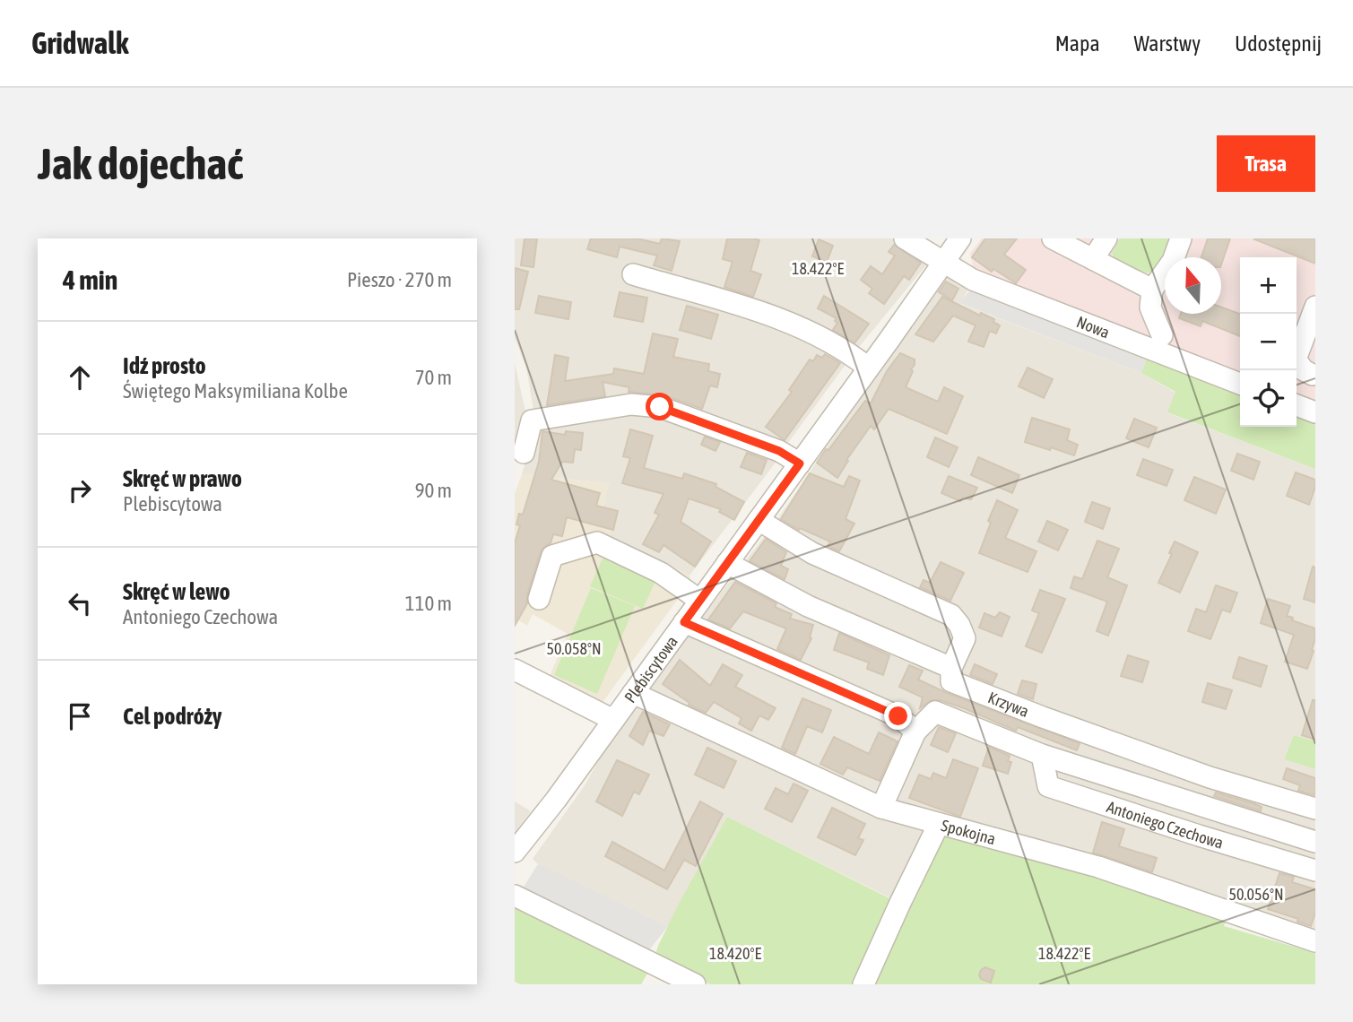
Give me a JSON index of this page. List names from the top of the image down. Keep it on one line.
{"streets":{"street":["Nowa","Plebiscytowa","Krzywa","Antoniego Czechowa","Spokojna"]},"crossings":[["Nowa","Plebiscytowa"],["Plebiscytowa","Krzywa"],["Plebiscytowa","Spokojna"]],"north":"top","page":{"header":"Gridwalk","nav":["Mapa","Warstwy","Udostępnij"],"buttons":"Trasa","title":"Jak dojechać","heading":["4 min","Pieszo · 270 m"],"map_buttons":["+","−"],"list":[["Idź prosto","Świętego Maksymiliana Kolbe","70 m"],["Skręć w prawo","Plebiscytowa","90 m"],["Skręć w lewo","Antoniego Czechowa","110 m"],"Cel podróży"]},"coordinates":["18.422°E","50.058°N","50.056°N","18.420°E"]}
